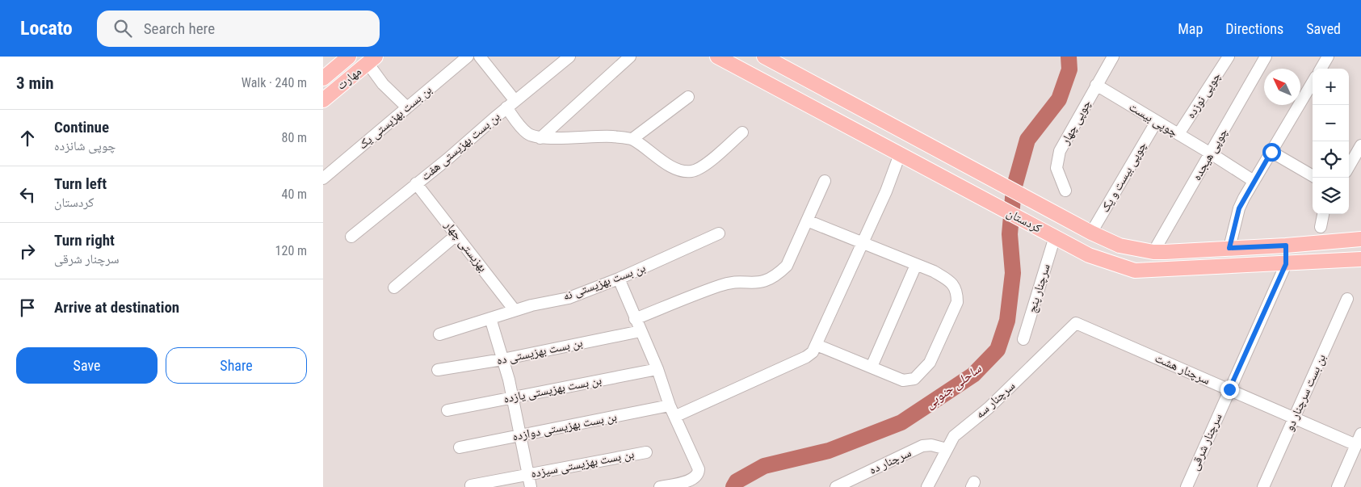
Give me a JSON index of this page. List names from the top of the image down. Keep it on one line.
{"streets":{"main road":["مهارت","کردستان"],"street":["چوپی نوزده","بن بست بهزیستی یک","چوپی بیست","چوپی چهار","بن بست بهزیستی هفت","چوپی هیجده","چوپی بیست و یک","بهزیستی چهار","بن بست بهزیستی نه","سرچنار پنج","بن بست بهزیستی ده","سرچنار هشت","بن بست بهزیستی یازده","بن بست سرچنار دو","سرچنار سه","بن بست بهزیستی دوازده","سرچنار شرقی","سرچنار ده","بن بست بهزیستی سیزده"]},"crossings":[["چوپی نوزده","چوپی بیست"],["چوپی بیست","چوپی چهار"],["چوپی بیست","چوپی هیجده"],["چوپی بیست","چوپی بیست و یک"],["بن بست بهزیستی هفت","بهزیستی چهار"],["چوپی هیجده","کردستان"],["چوپی بیست و یک","کردستان"],["کردستان","سرچنار پنج"],["کردستان","سرچنار شرقی"],["بهزیستی چهار","بن بست بهزیستی نه"],["سرچنار هشت","بن بست سرچنار دو"],["سرچنار هشت","سرچنار سه"],["سرچنار هشت","سرچنار شرقی"],["سرچنار سه","سرچنار ده"]],"water":["ساحلی جنوبی"],"north":"top left","page":{"header":"Locato","search":"Search here","nav":["Map","Directions","Saved"],"heading":["3 min","Walk · 240 m"],"map_buttons":["+","−"],"list":[["Continue","چوپی شانزده","80 m"],["Turn left","کردستان","40 m"],["Turn right","سرچنار شرقی","120 m"],"Arrive at destination"],"buttons":["Save","Share"]}}
